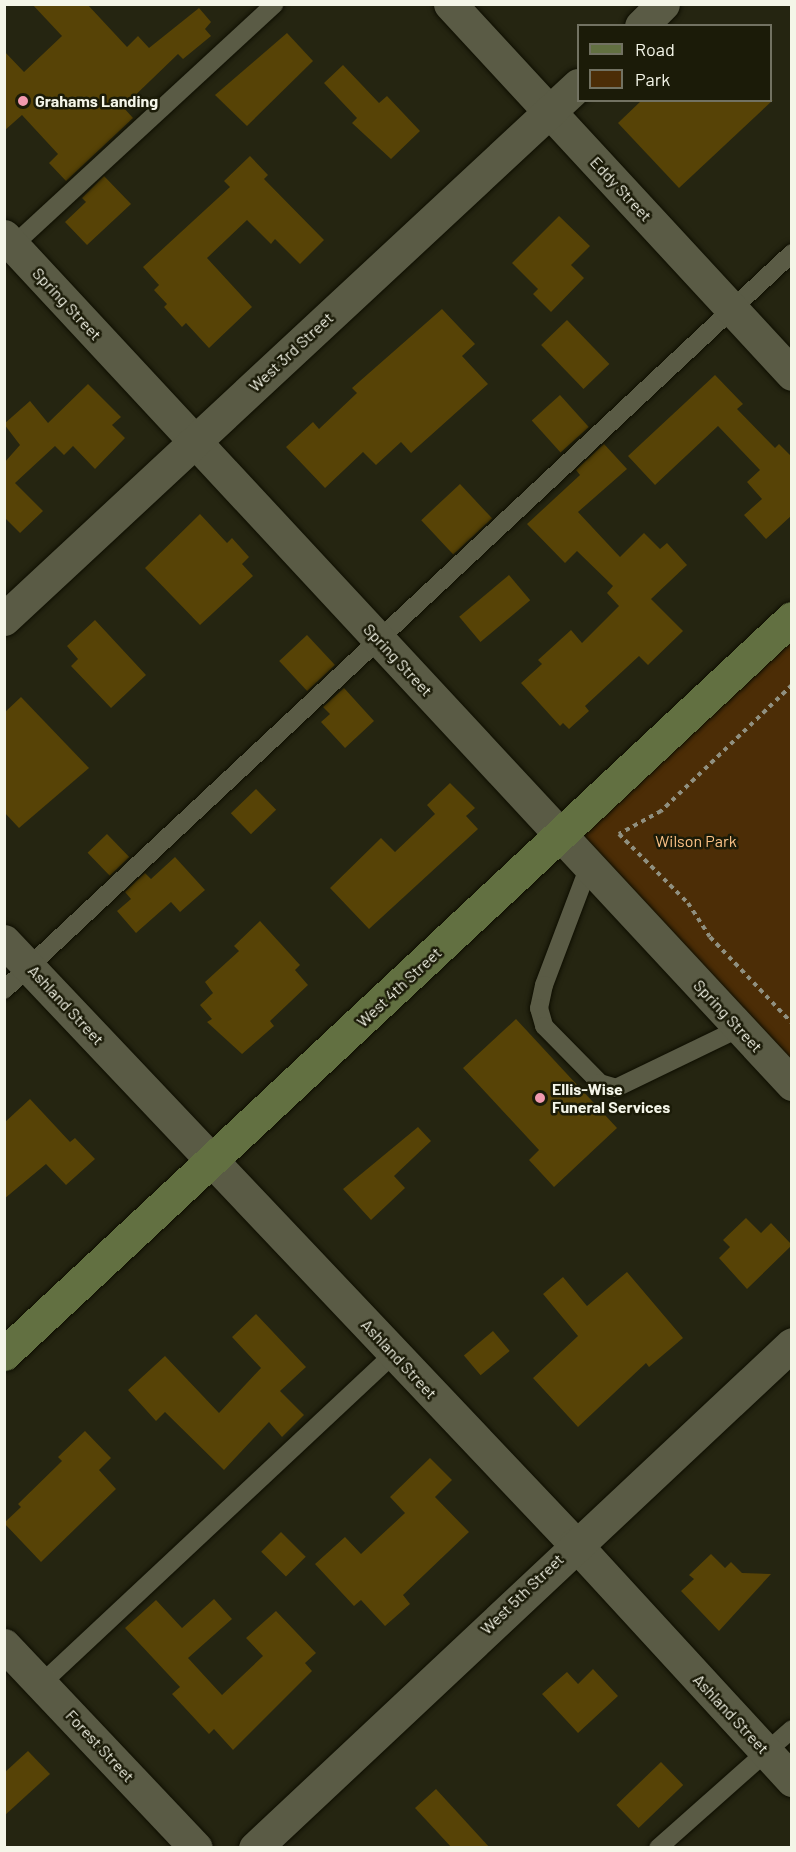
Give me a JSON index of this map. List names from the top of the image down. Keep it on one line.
{"streets":{"street":["Eddy Street","Spring Street","West 3rd Street","West 4th Street","Ashland Street","West 5th Street","Forest Street"]},"crossings":[["Eddy Street","West 3rd Street"],["Spring Street","West 3rd Street"],["Spring Street","West 4th Street"],["West 4th Street","Ashland Street"],["Ashland Street","West 5th Street"]],"parks":["Wilson Park"],"places":["Grahams Landing","Ellis-Wise Funeral Services"],"legend":["Road","Park"]}
